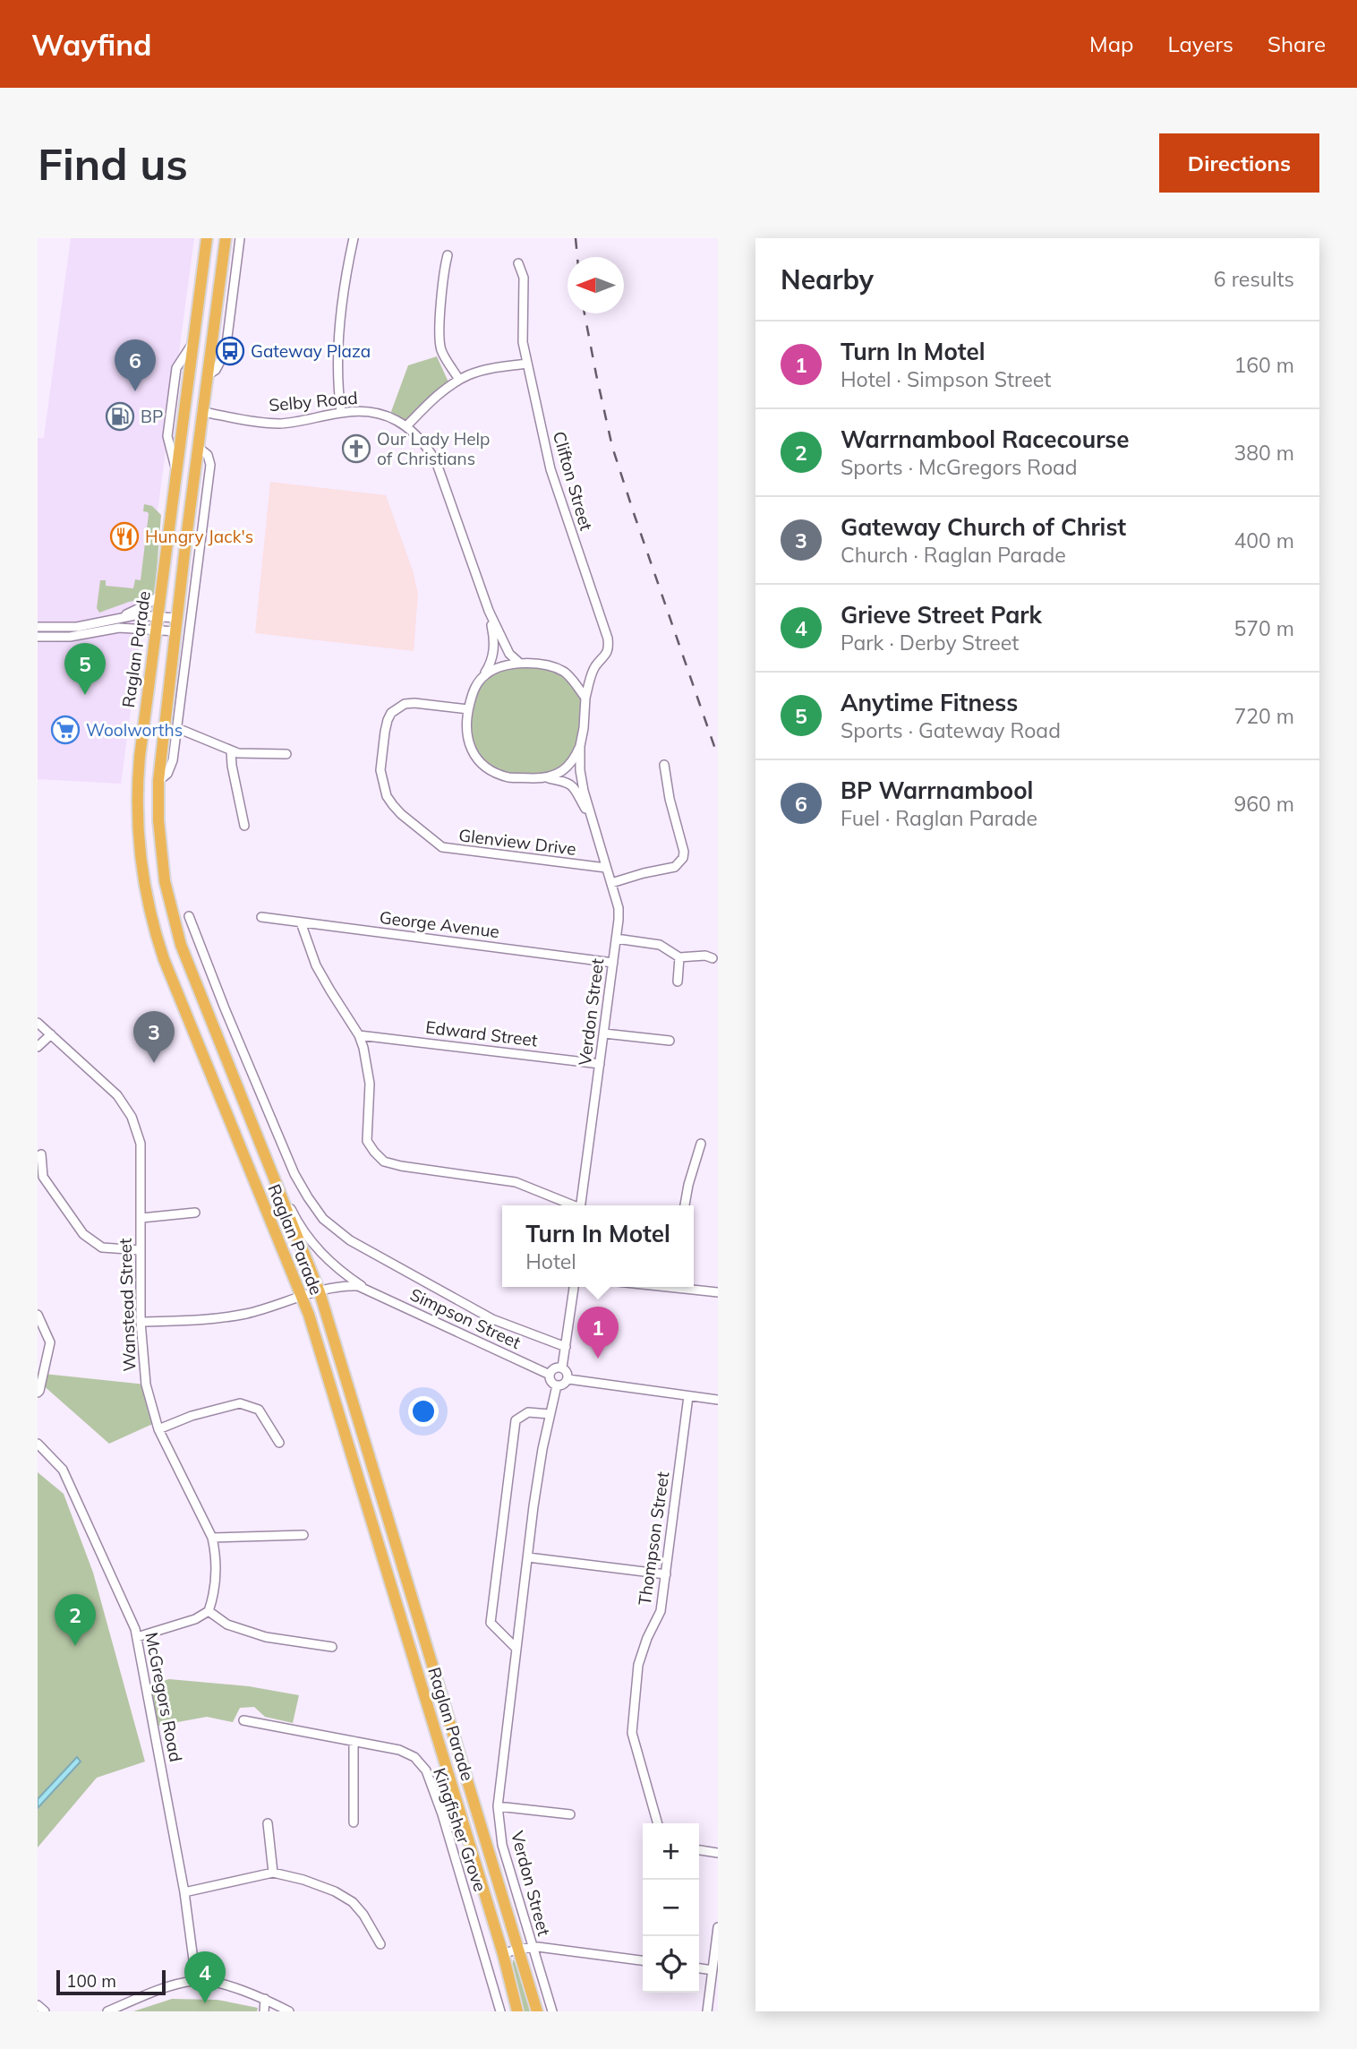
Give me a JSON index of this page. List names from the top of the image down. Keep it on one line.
{"streets":{"highway":["Raglan Parade"],"street":["Selby Road","Clifton Street","Glenview Drive","George Avenue","Verdon Street","Edward Street","Wanstead Street","Simpson Street","Thompson Street","McGregors Road","Kingfisher Grove"]},"crossings":[["Selby Road","Clifton Street"],["Selby Road","Raglan Parade"],["Selby Road","Glenview Drive"],["Selby Road","Verdon Street"],["Clifton Street","Glenview Drive"],["Clifton Street","Verdon Street"],["Raglan Parade","Simpson Street"],["Glenview Drive","Verdon Street"],["George Avenue","Verdon Street"],["Verdon Street","Edward Street"],["Verdon Street","Simpson Street"],["Wanstead Street","Simpson Street"]],"places":{"bus stop":["Gateway Plaza"],"fuel station":["BP"],"church":["Our Lady Help of Christians"],"restaurant":["Hungry Jack's"],"supermarket":["Woolworths"]},"scale_bar":"100 m","north":"left","page":{"header":"Wayfind","nav":["Map","Layers","Share"],"buttons":"Directions","title":"Find us","heading":["Nearby","6 results"],"list":[{"mark":"1","name":"Turn In Motel","note":"Hotel · Simpson Street","value":"160 m"},{"mark":"2","name":"Warrnambool Racecourse","note":"Sports · McGregors Road","value":"380 m"},{"mark":"3","name":"Gateway Church of Christ","note":"Church · Raglan Parade","value":"400 m"},{"mark":"4","name":"Grieve Street Park","note":"Park · Derby Street","value":"570 m"},{"mark":"5","name":"Anytime Fitness","note":"Sports · Gateway Road","value":"720 m"},{"mark":"6","name":"BP Warrnambool","note":"Fuel · Raglan Parade","value":"960 m"}],"pins":["6","5","3","1","2","4"],"popup":["Turn In Motel","Hotel"],"map_buttons":["+","−"],"scale":"100 m"}}
